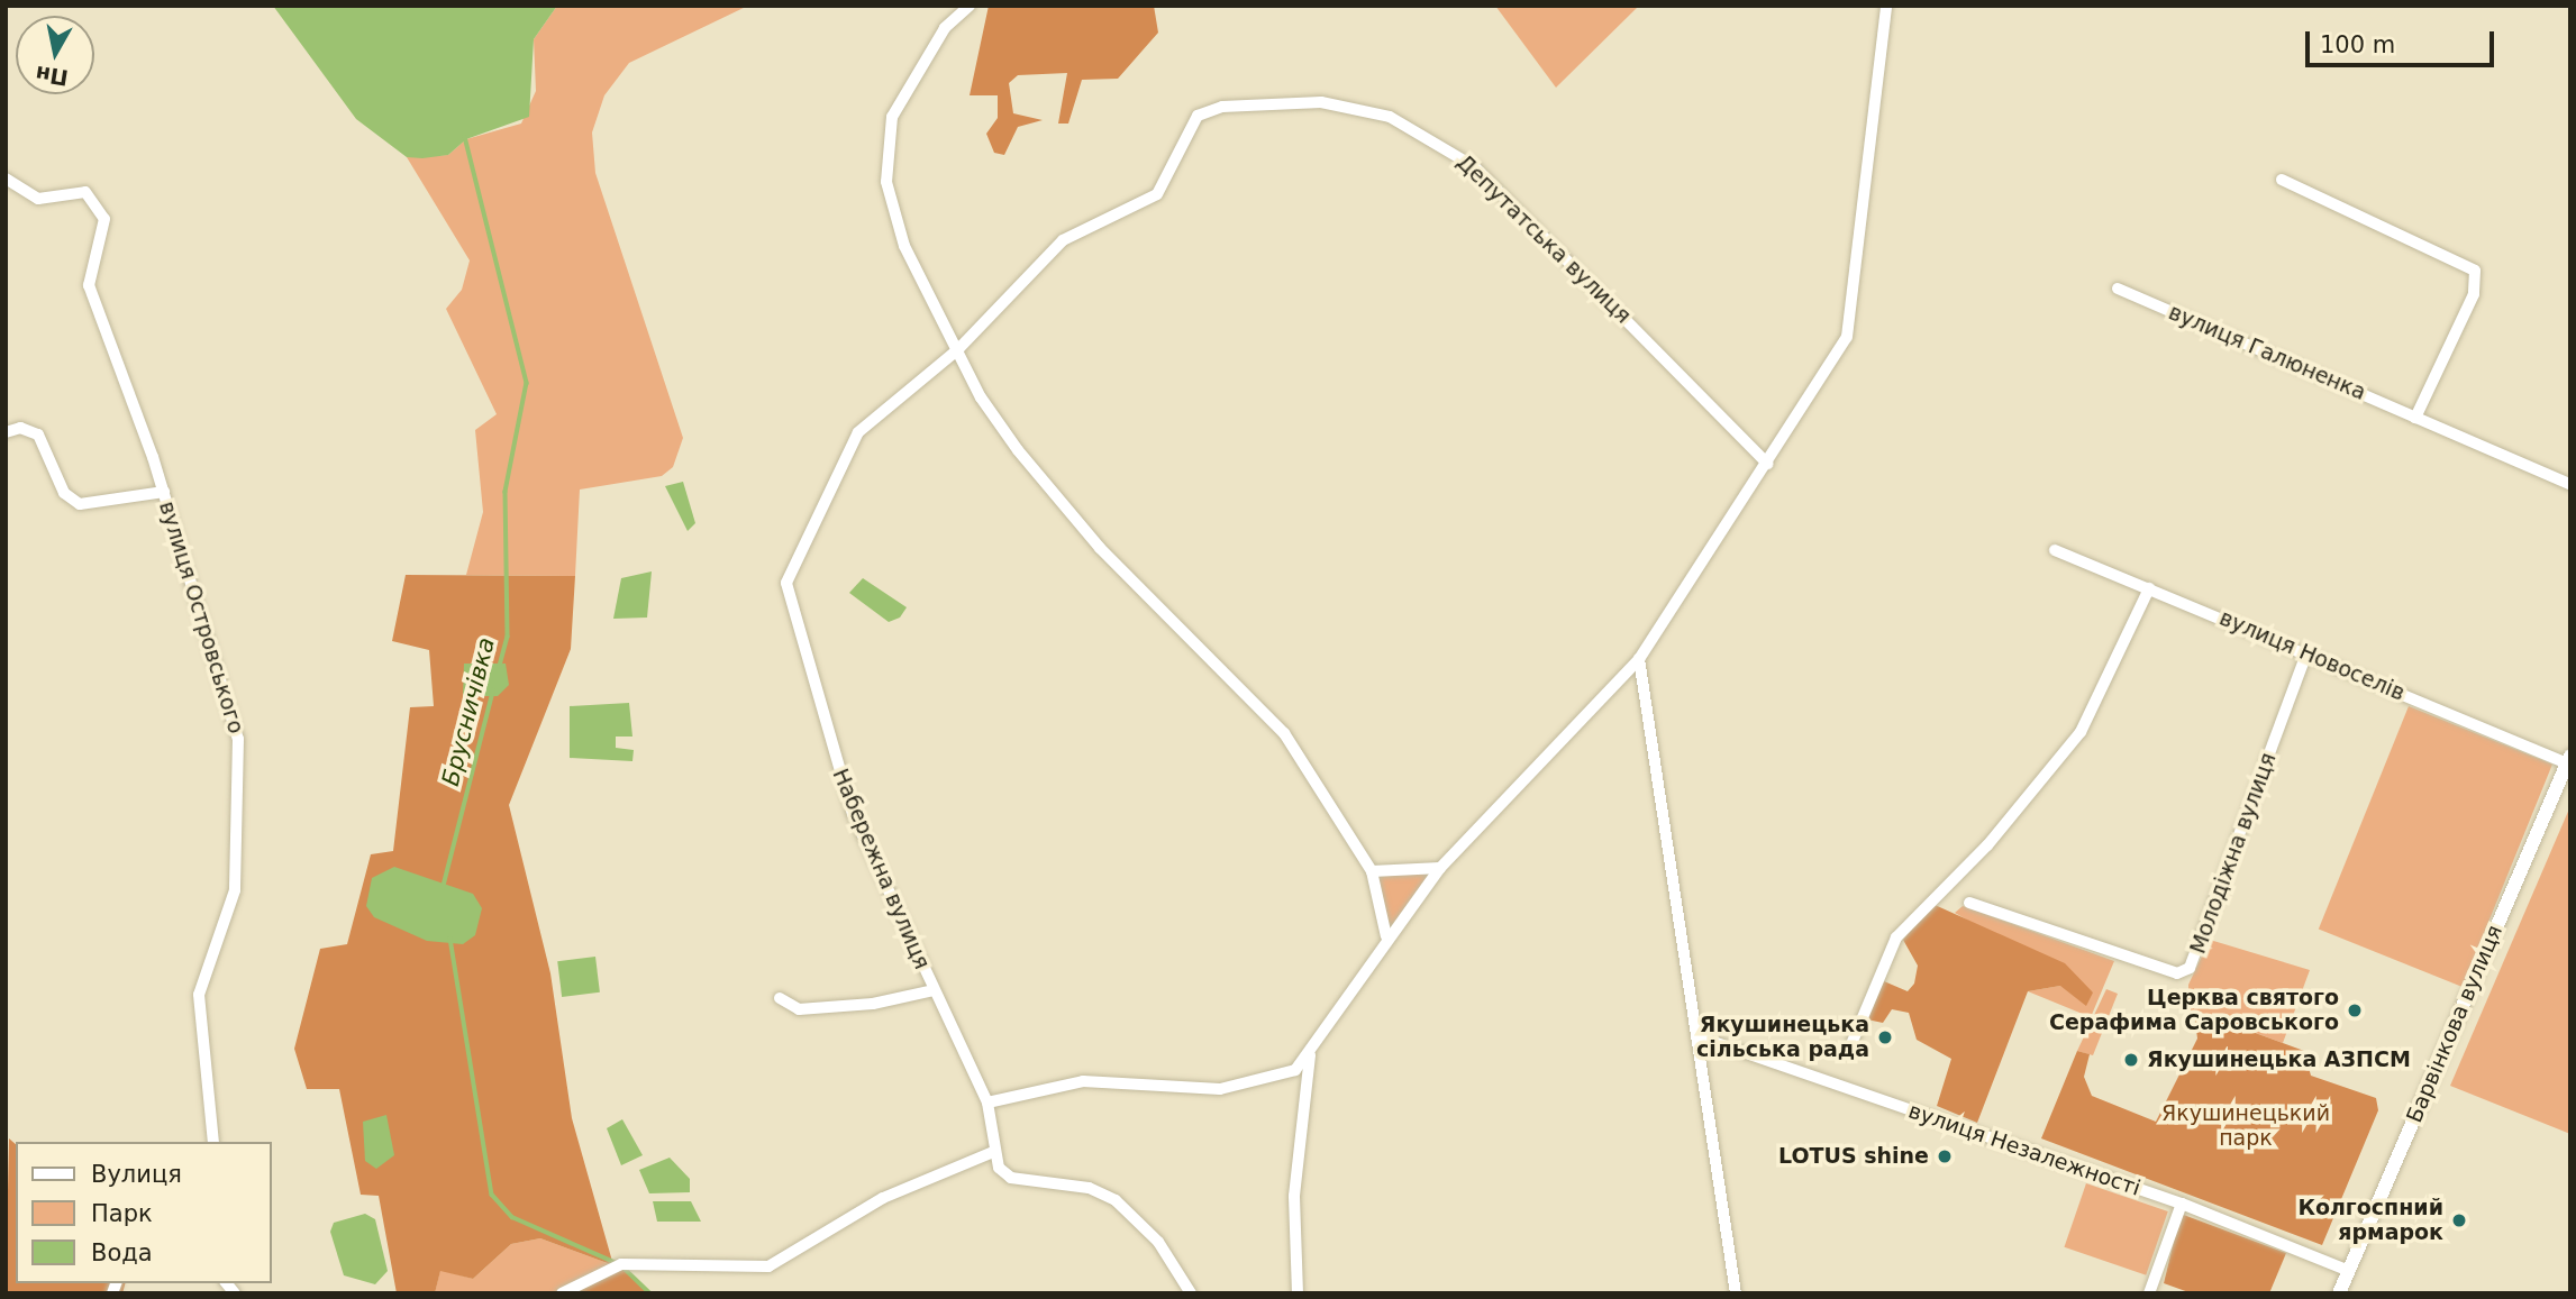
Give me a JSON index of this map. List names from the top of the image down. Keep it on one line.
{"streets":{"street":["Депутатська вулиця","вулиця Галюненка","вулиця Островського","вулиця Новоселів","Молодіжна вулиця","Набережна вулиця","Барвінкова вулиця","вулиця Незалежності"]},"crossings":[["Депутатська вулиця","Набережна вулиця"],["вулиця Новоселів","Молодіжна вулиця"],["вулиця Новоселів","Барвінкова вулиця"],["Барвінкова вулиця","вулиця Незалежності"]],"water":["Брусничівка"],"parks":["Якушинецький парк"],"places":["Церква святого Серафима Саровського","Якушинецька сільська рада","Якушинецька АЗПСМ","LOTUS shine","Колгоспний ярмарок"],"legend":["Вулиця","Парк","Вода"],"scale_bar":"100 m","north":"bottom"}
